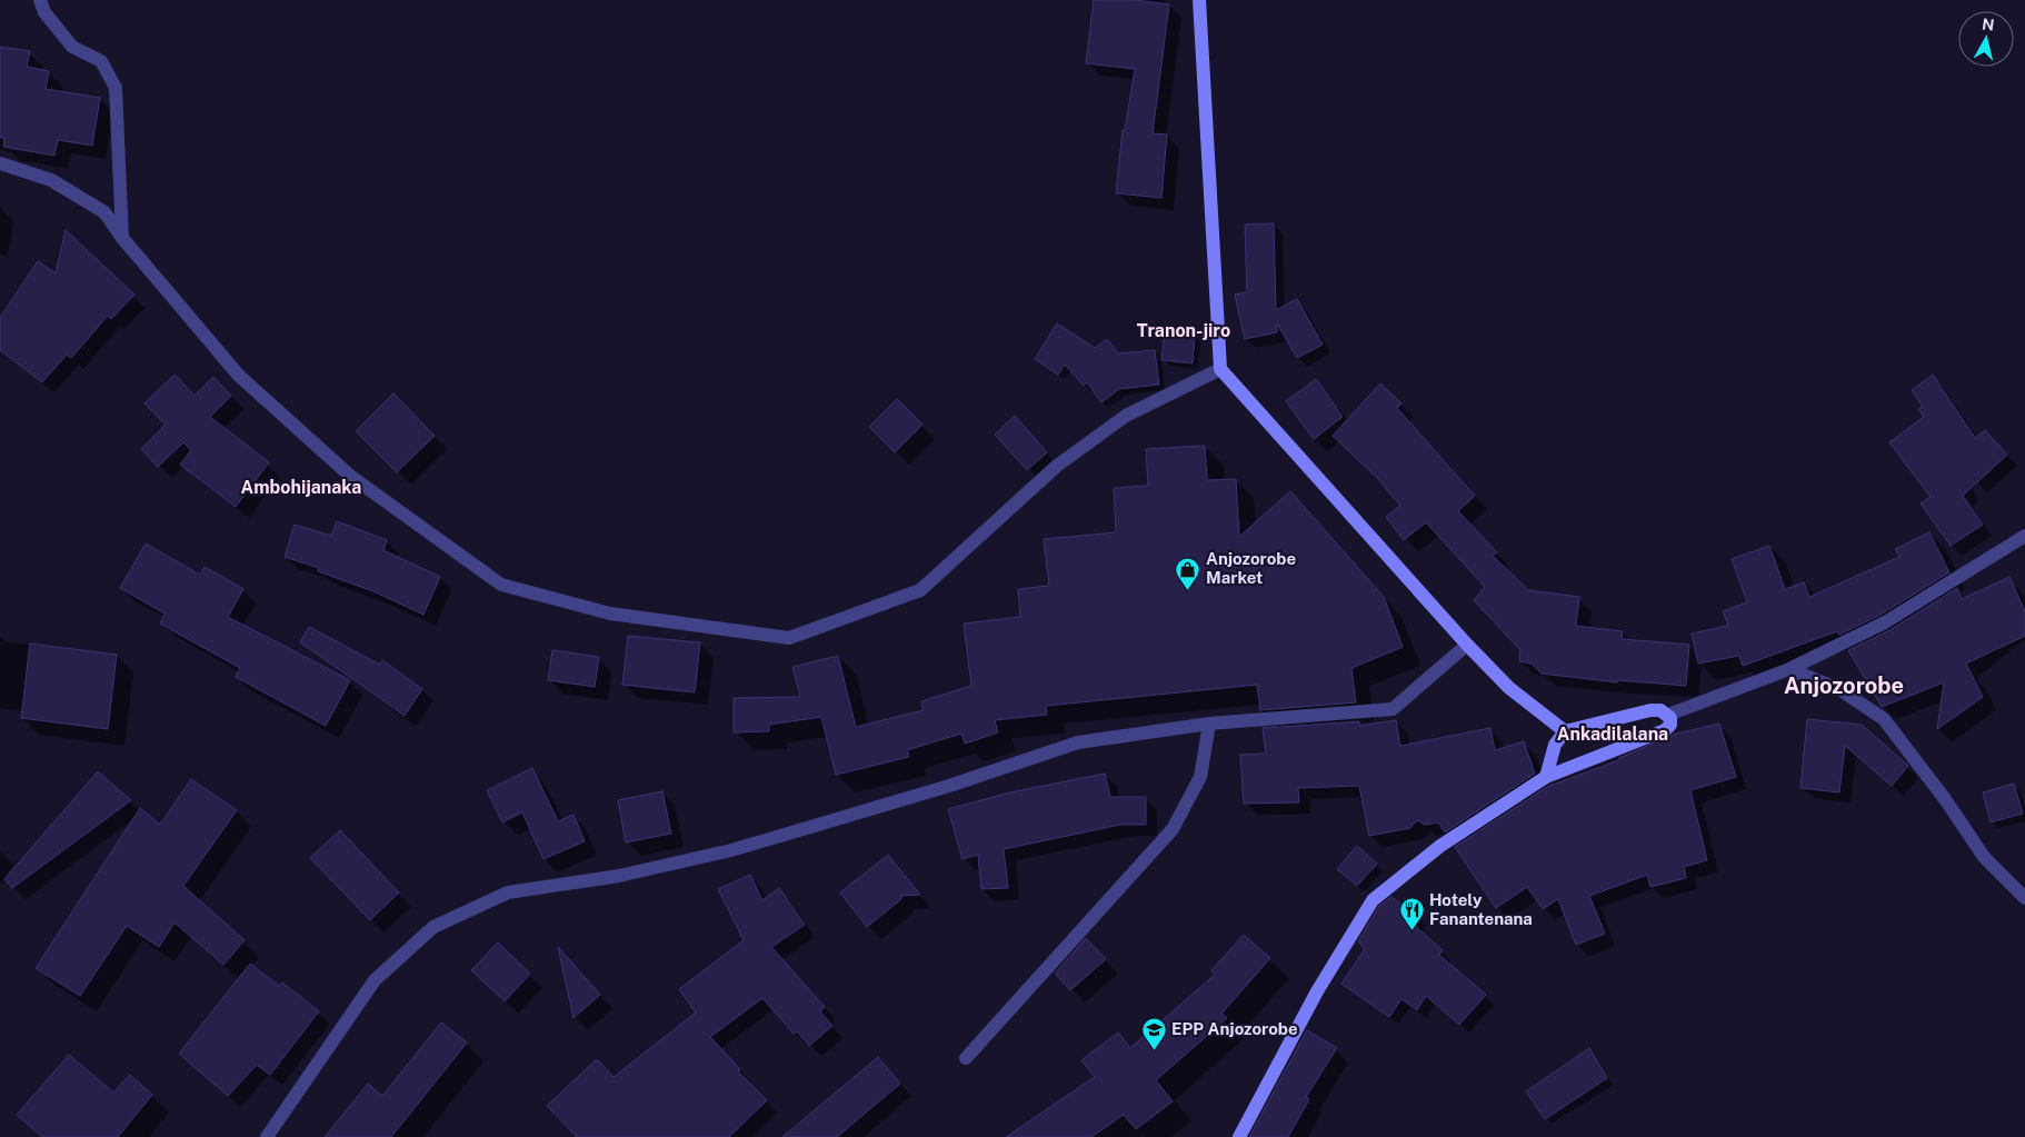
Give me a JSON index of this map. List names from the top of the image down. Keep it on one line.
{"districts":["Tranon-jiro","Ambohijanaka","Anjozorobe","Ankadilalana"],"places":{"shop":["Anjozorobe Market"],"restaurant":["Hotely Fanantenana"],"school or university":["EPP Anjozorobe"]},"north":"top"}
